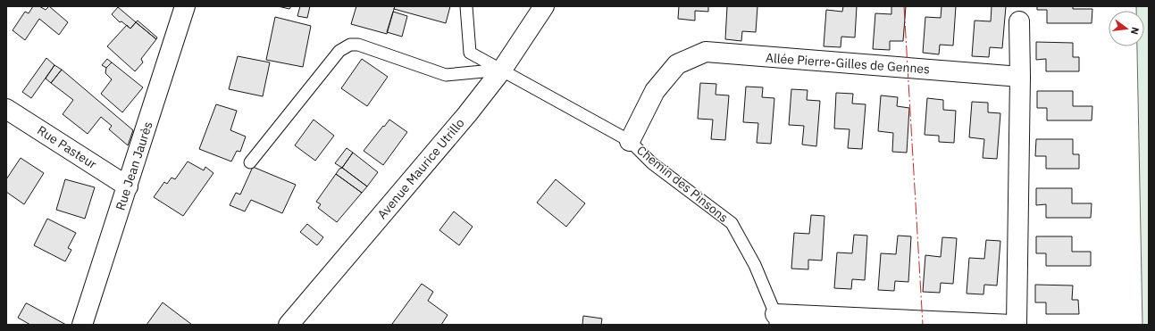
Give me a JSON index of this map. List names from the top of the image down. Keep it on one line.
{"streets":{"street":["Allée Pierre-Gilles de Gennes","Rue Pasteur","Rue Jean Jaurès","Avenue Maurice Utrillo","Chemin des Pinsons"]},"crossings":[["Allée Pierre-Gilles de Gennes","Chemin des Pinsons"],["Rue Pasteur","Rue Jean Jaurès"],["Avenue Maurice Utrillo","Chemin des Pinsons"]],"north":"right"}
